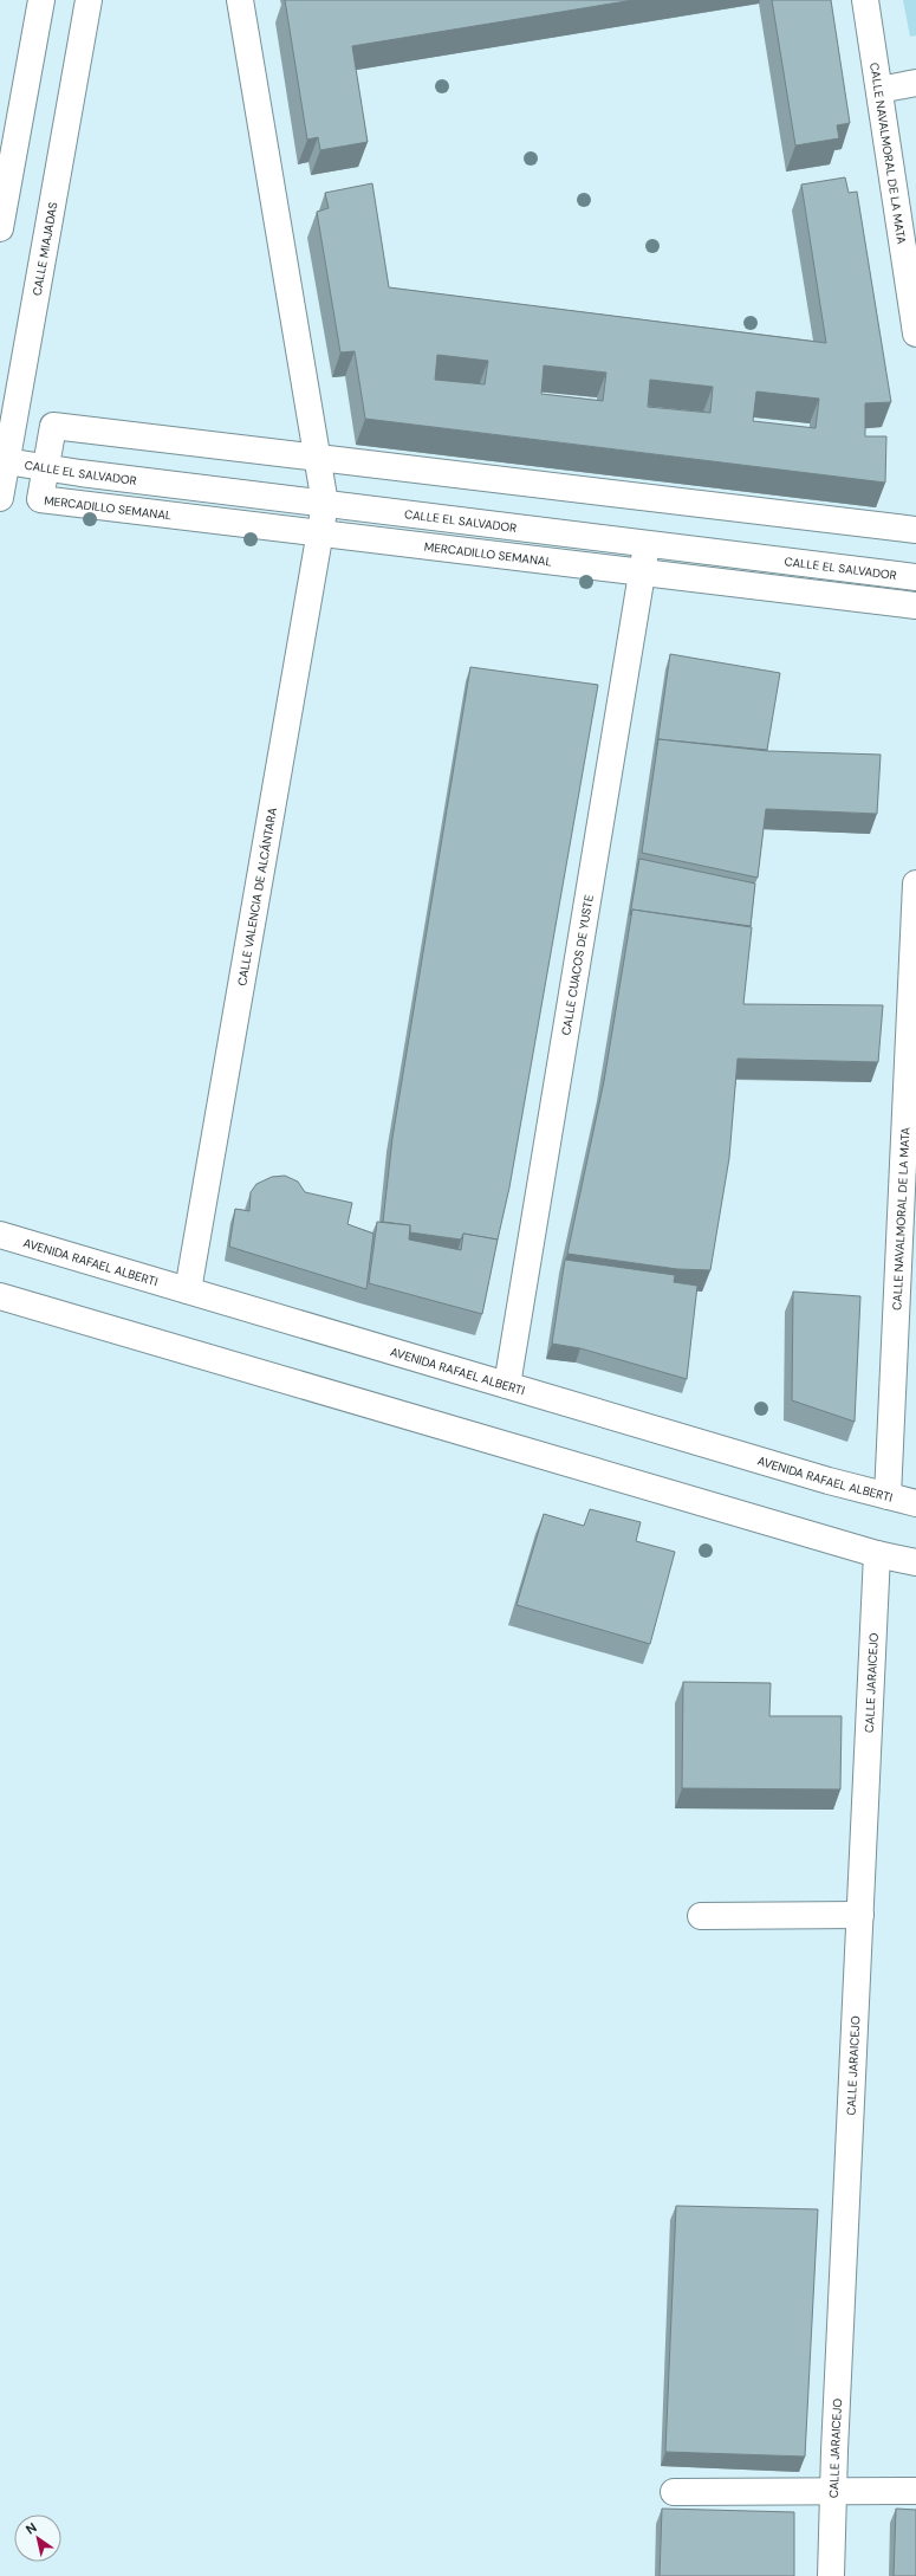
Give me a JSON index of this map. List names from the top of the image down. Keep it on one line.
{"streets":{"street":["CALLE NAVALMORAL DE LA MATA","CALLE MIAJADAS","CALLE EL SALVADOR","MERCADILLO SEMANAL","CALLE VALENCIA DE ALCÁNTARA","CALLE CUACOS DE YUSTE","AVENIDA RAFAEL ALBERTI","CALLE JARAICEJO"]},"crossings":[["CALLE NAVALMORAL DE LA MATA","AVENIDA RAFAEL ALBERTI"],["CALLE MIAJADAS","CALLE EL SALVADOR"],["CALLE EL SALVADOR","CALLE VALENCIA DE ALCÁNTARA"],["CALLE EL SALVADOR","CALLE CUACOS DE YUSTE"],["CALLE VALENCIA DE ALCÁNTARA","AVENIDA RAFAEL ALBERTI"],["CALLE CUACOS DE YUSTE","AVENIDA RAFAEL ALBERTI"]],"north":"top left"}
